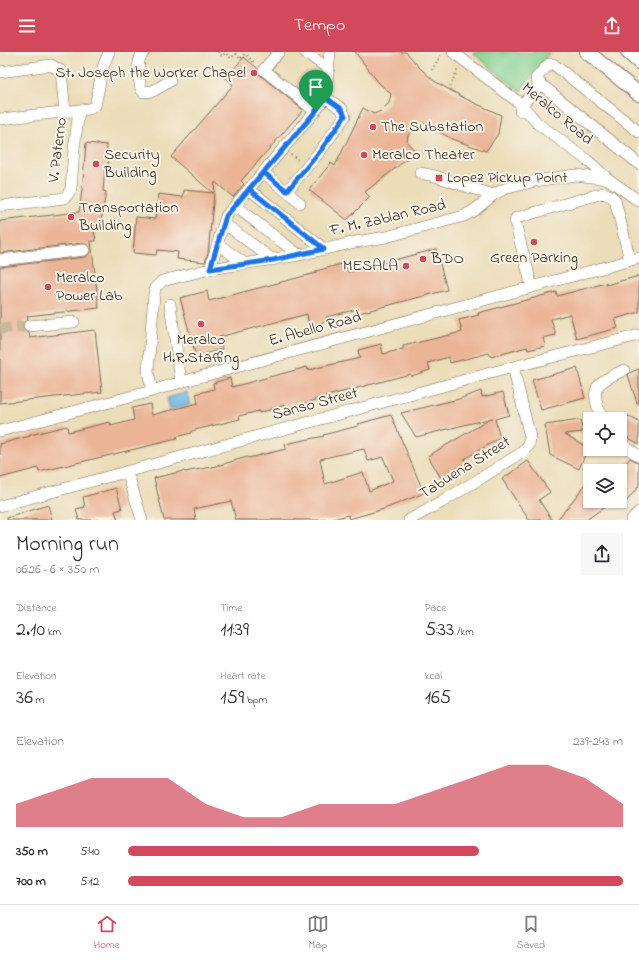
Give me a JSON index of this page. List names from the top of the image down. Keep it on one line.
{"streets":{"street":["Meralco Road","V. Paterno","F. M. Zablan Road","E. Abello Road","Sanso Street","Tabuena Street"]},"crossings":[["Meralco Road","F. M. Zablan Road"],["F. M. Zablan Road","E. Abello Road"],["Sanso Street","Tabuena Street"]],"places":{"other":["St. Joseph the Worker Chapel","The Substation","Meralco Theater","Security Building","Transportation Building","Green Parking","BDO","MESALA","Meralco Power Lab","Meralco H.R.Staffing"],"transit":["Lopez Pickup Point"]},"page":{"header":"Tempo","heading":["Morning run","06:26 · 6 × 350 m"],"stats":[["Distance","2.10 km"],["Time","11:39"],["Pace","5:33 /km"],["Elevation","36 m"],["Heart rate","159 bpm"],["kcal","165"]],"chart":["Elevation","239–243 m"],"list":[{"name":"350 m","note":"5:40"},{"name":"700 m","note":"5:12"}],"tabs":["Home","Map","Saved"]}}
